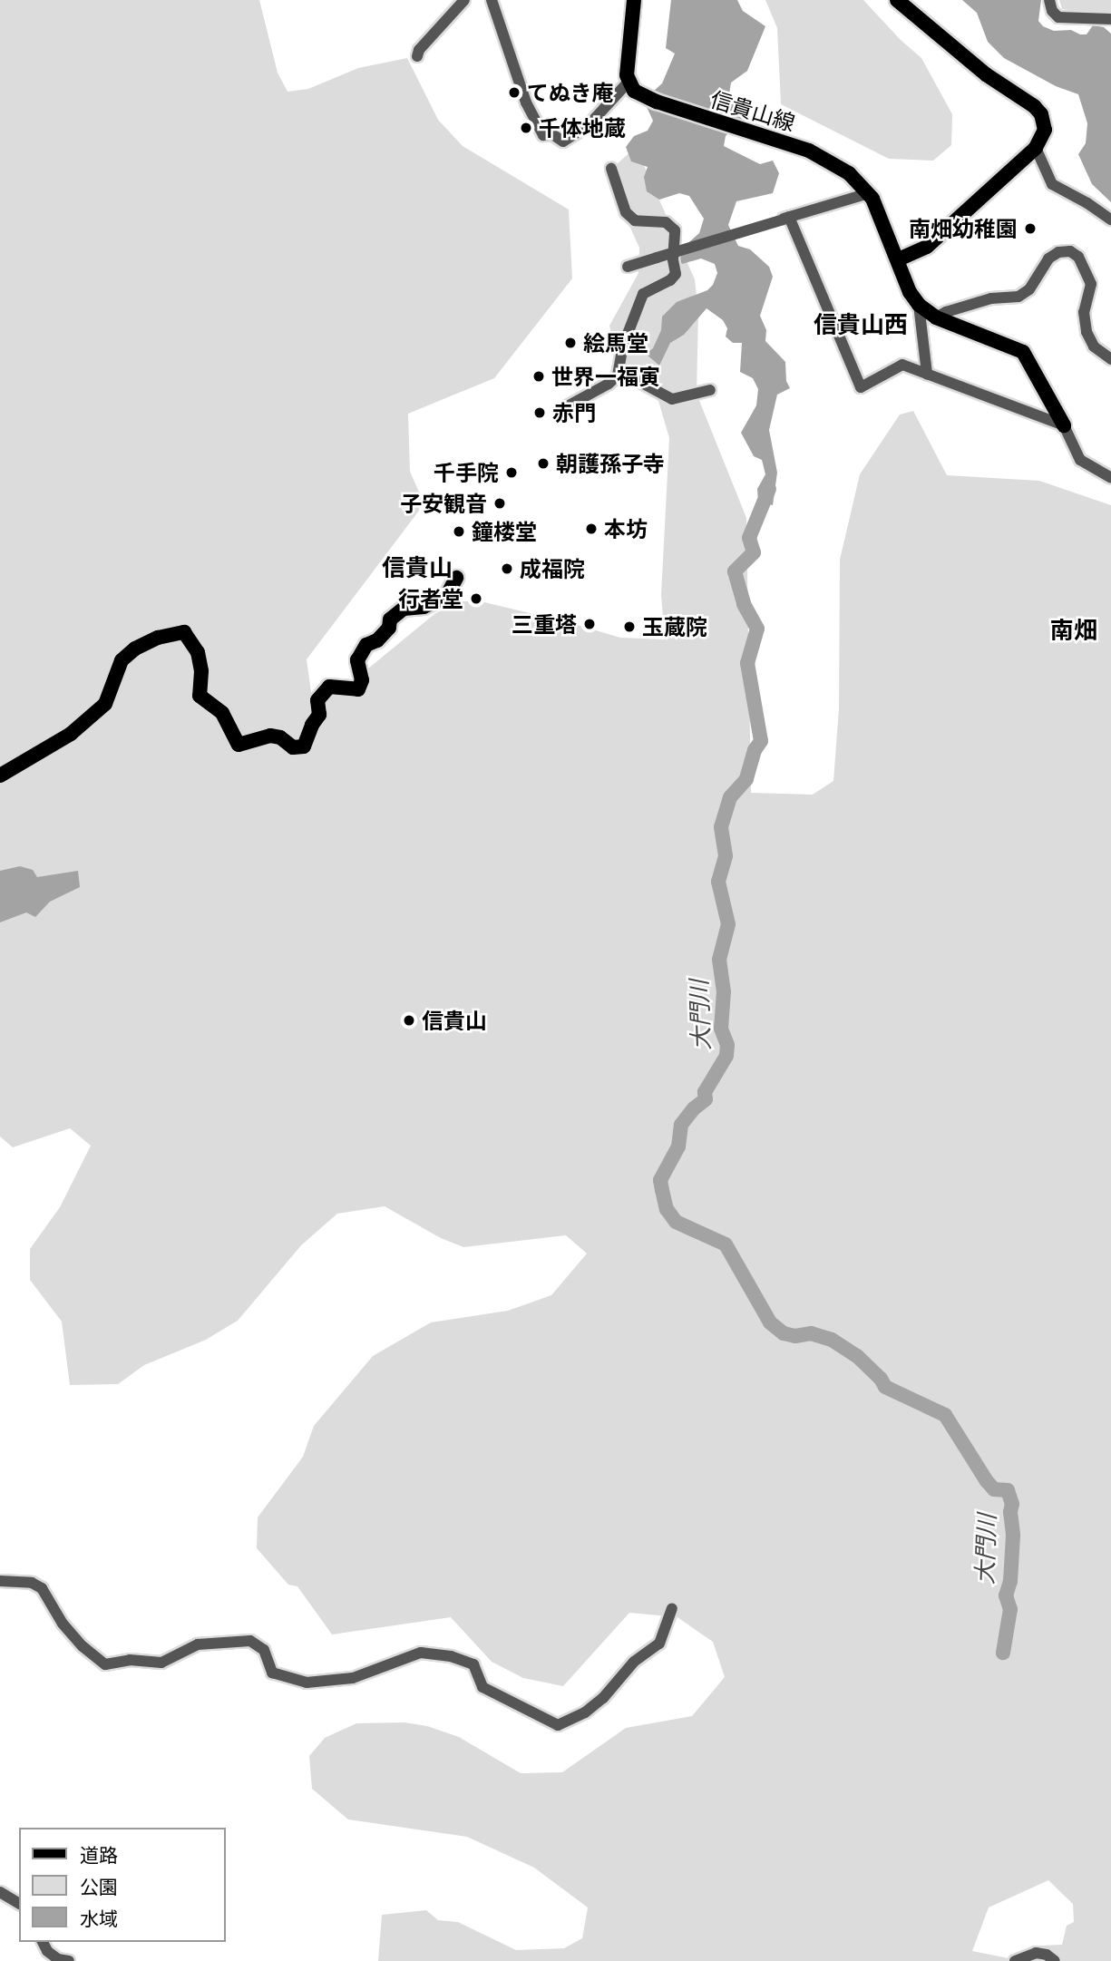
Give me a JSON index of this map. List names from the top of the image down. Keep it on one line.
{"streets":{"main road":["信貴山線"]},"districts":["信貴山西","信貴山","南畑"],"water":["大門川"],"places":["てぬき庵","千体地蔵","南畑幼稚園","絵馬堂","世界一福寅","赤門","朝護孫子寺","千手院","子安観音","本坊","鐘楼堂","成福院","行者堂","三重塔","玉蔵院","信貴山"],"legend":["道路","公園","水域"]}
